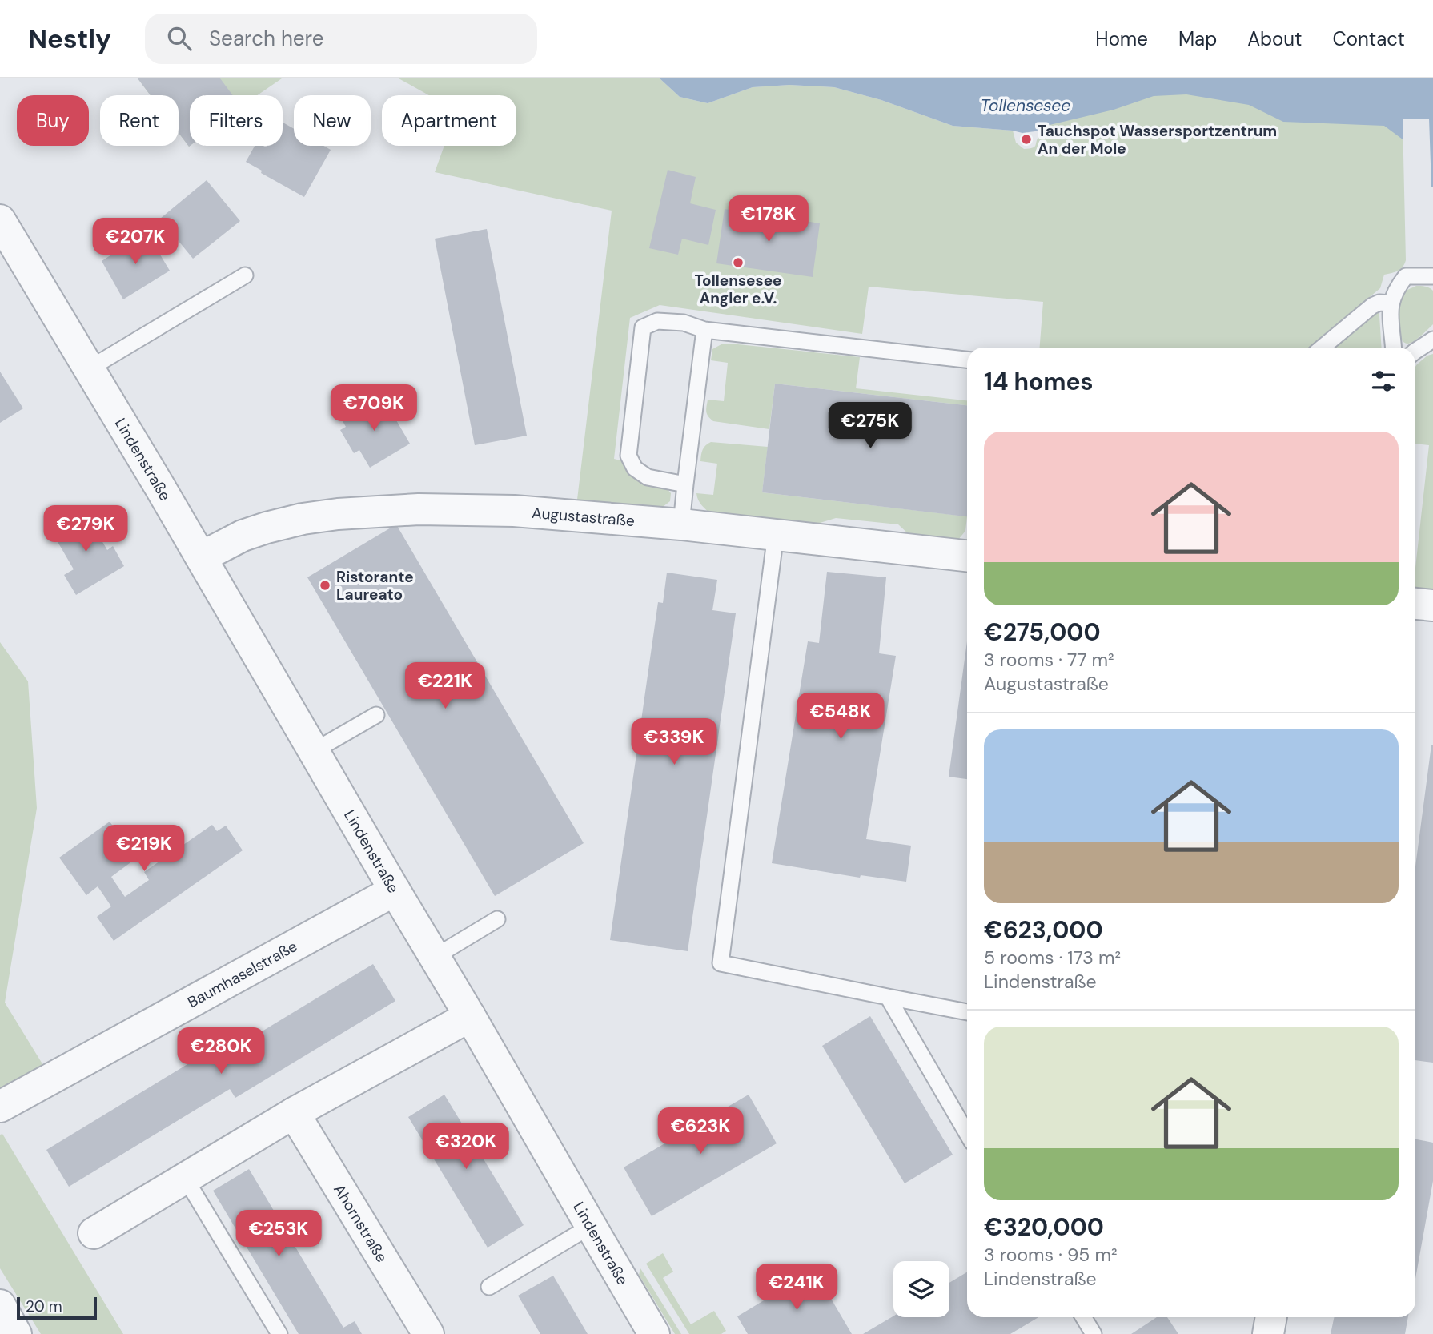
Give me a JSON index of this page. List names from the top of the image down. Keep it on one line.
{"streets":{"street":["Lindenstraße","Augustastraße","Baumhaselstraße","Ahornstraße"]},"crossings":[["Lindenstraße","Augustastraße"],["Lindenstraße","Baumhaselstraße"]],"water":["Tollensesee"],"places":["Tauchspot Wassersportzentrum An der Mole","Tollensesee Angler e.V.","Ristorante Laureato"],"scale_bar":"20 m","page":{"header":"Nestly","search":"Search here","nav":["Home","Map","About","Contact"],"chip":["Buy","Rent","Filters","New","Apartment"],"price":["€178K","€207K","€709K","€275K","€279K","€221K","€548K","€339K","€219K","€280K","€623K","€320K","€253K","€241K"],"heading":"14 homes","list":[{"name":"€275,000","note":"3 rooms · 77 m² · Augustastraße"},{"name":"€623,000","note":"5 rooms · 173 m² · Lindenstraße"},{"name":"€320,000","note":"3 rooms · 95 m² · Lindenstraße"}],"scale":"20 m"}}
